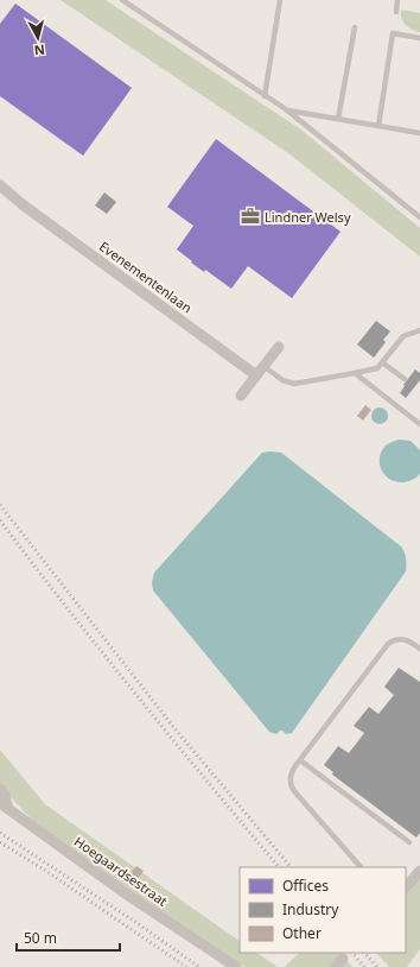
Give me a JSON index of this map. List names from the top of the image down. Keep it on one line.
{"streets":{"street":["Evenementenlaan","Hoegaardsestraat"]},"places":{"office":["Lindner Welsy"]},"legend":["Offices","Industry","Other"],"scale_bar":"50 m","north":"bottom"}
